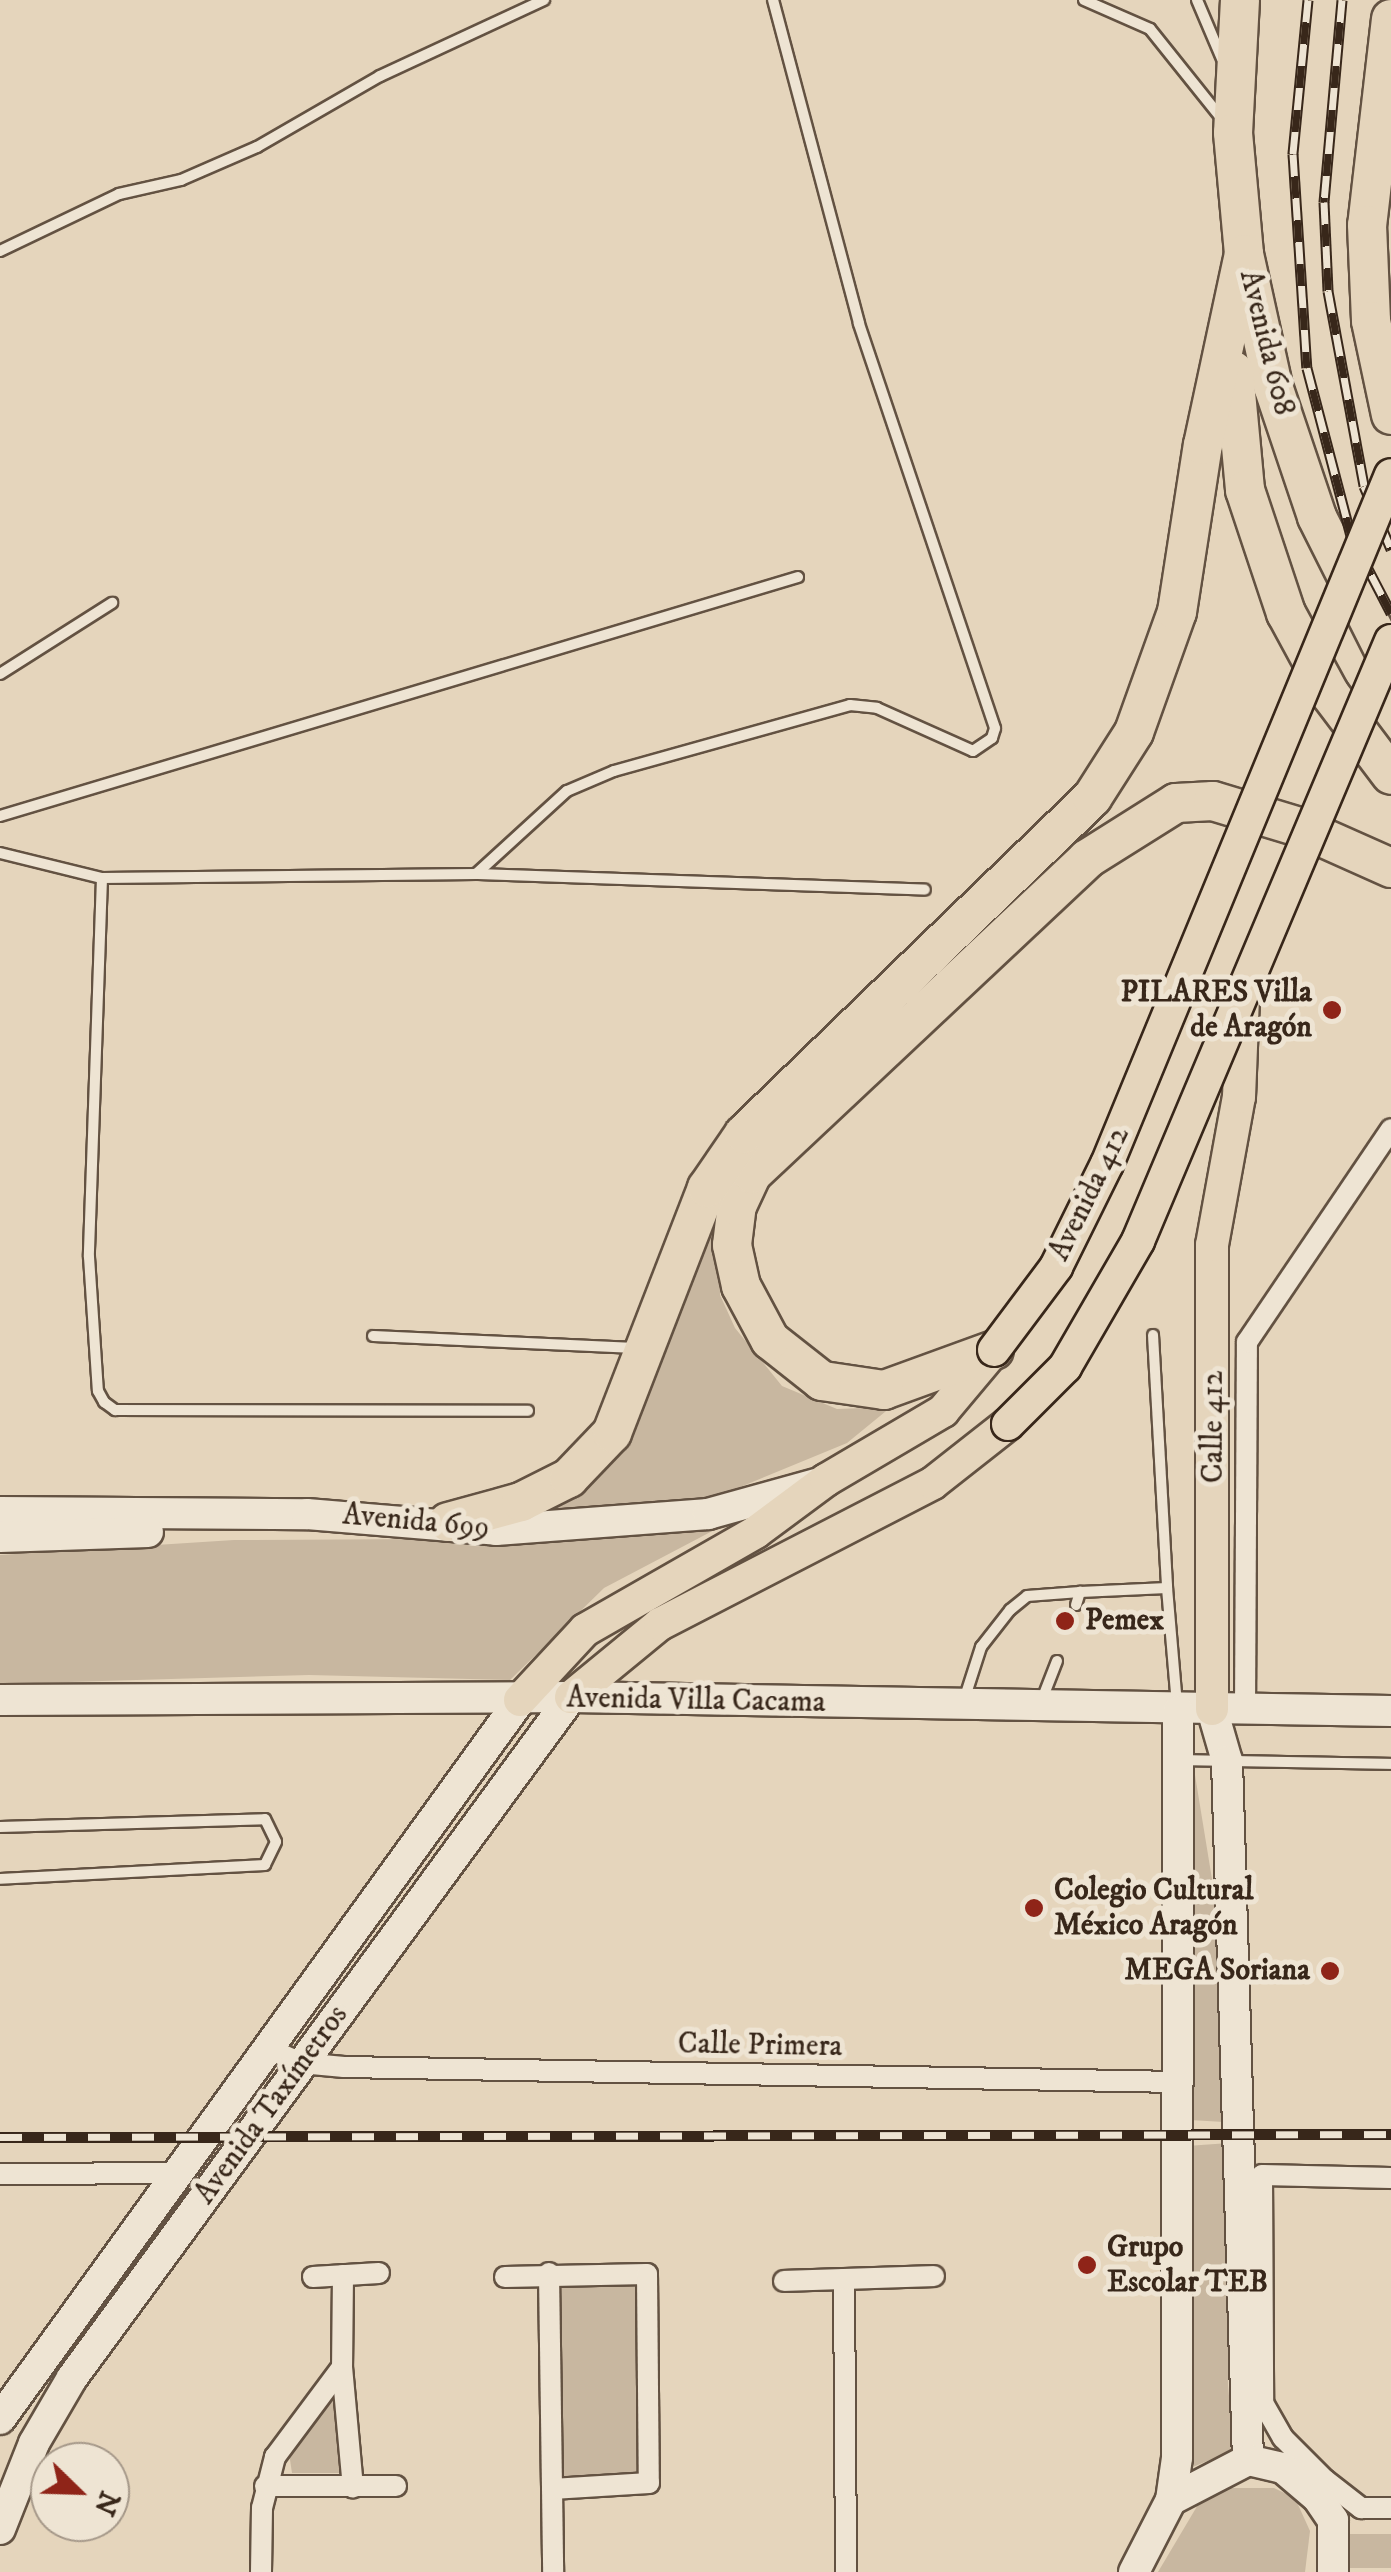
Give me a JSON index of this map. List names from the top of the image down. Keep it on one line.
{"streets":{"highway":["Avenida 608"],"main road":["Avenida 412"],"street":["Calle 412","Avenida 699","Avenida Villa Cacama","Calle Primera","Avenida Taxímetros"]},"crossings":[["Avenida 412","Avenida 699"],["Avenida 412","Avenida Villa Cacama"],["Avenida 412","Avenida Taxímetros"],["Calle 412","Avenida Villa Cacama"],["Avenida Villa Cacama","Avenida Taxímetros"],["Calle Primera","Avenida Taxímetros"]],"places":["PILARES Villa de Aragón","Pemex","Colegio Cultural México Aragón","MEGA Soriana","Grupo Escolar TEB"],"north":"bottom right"}
